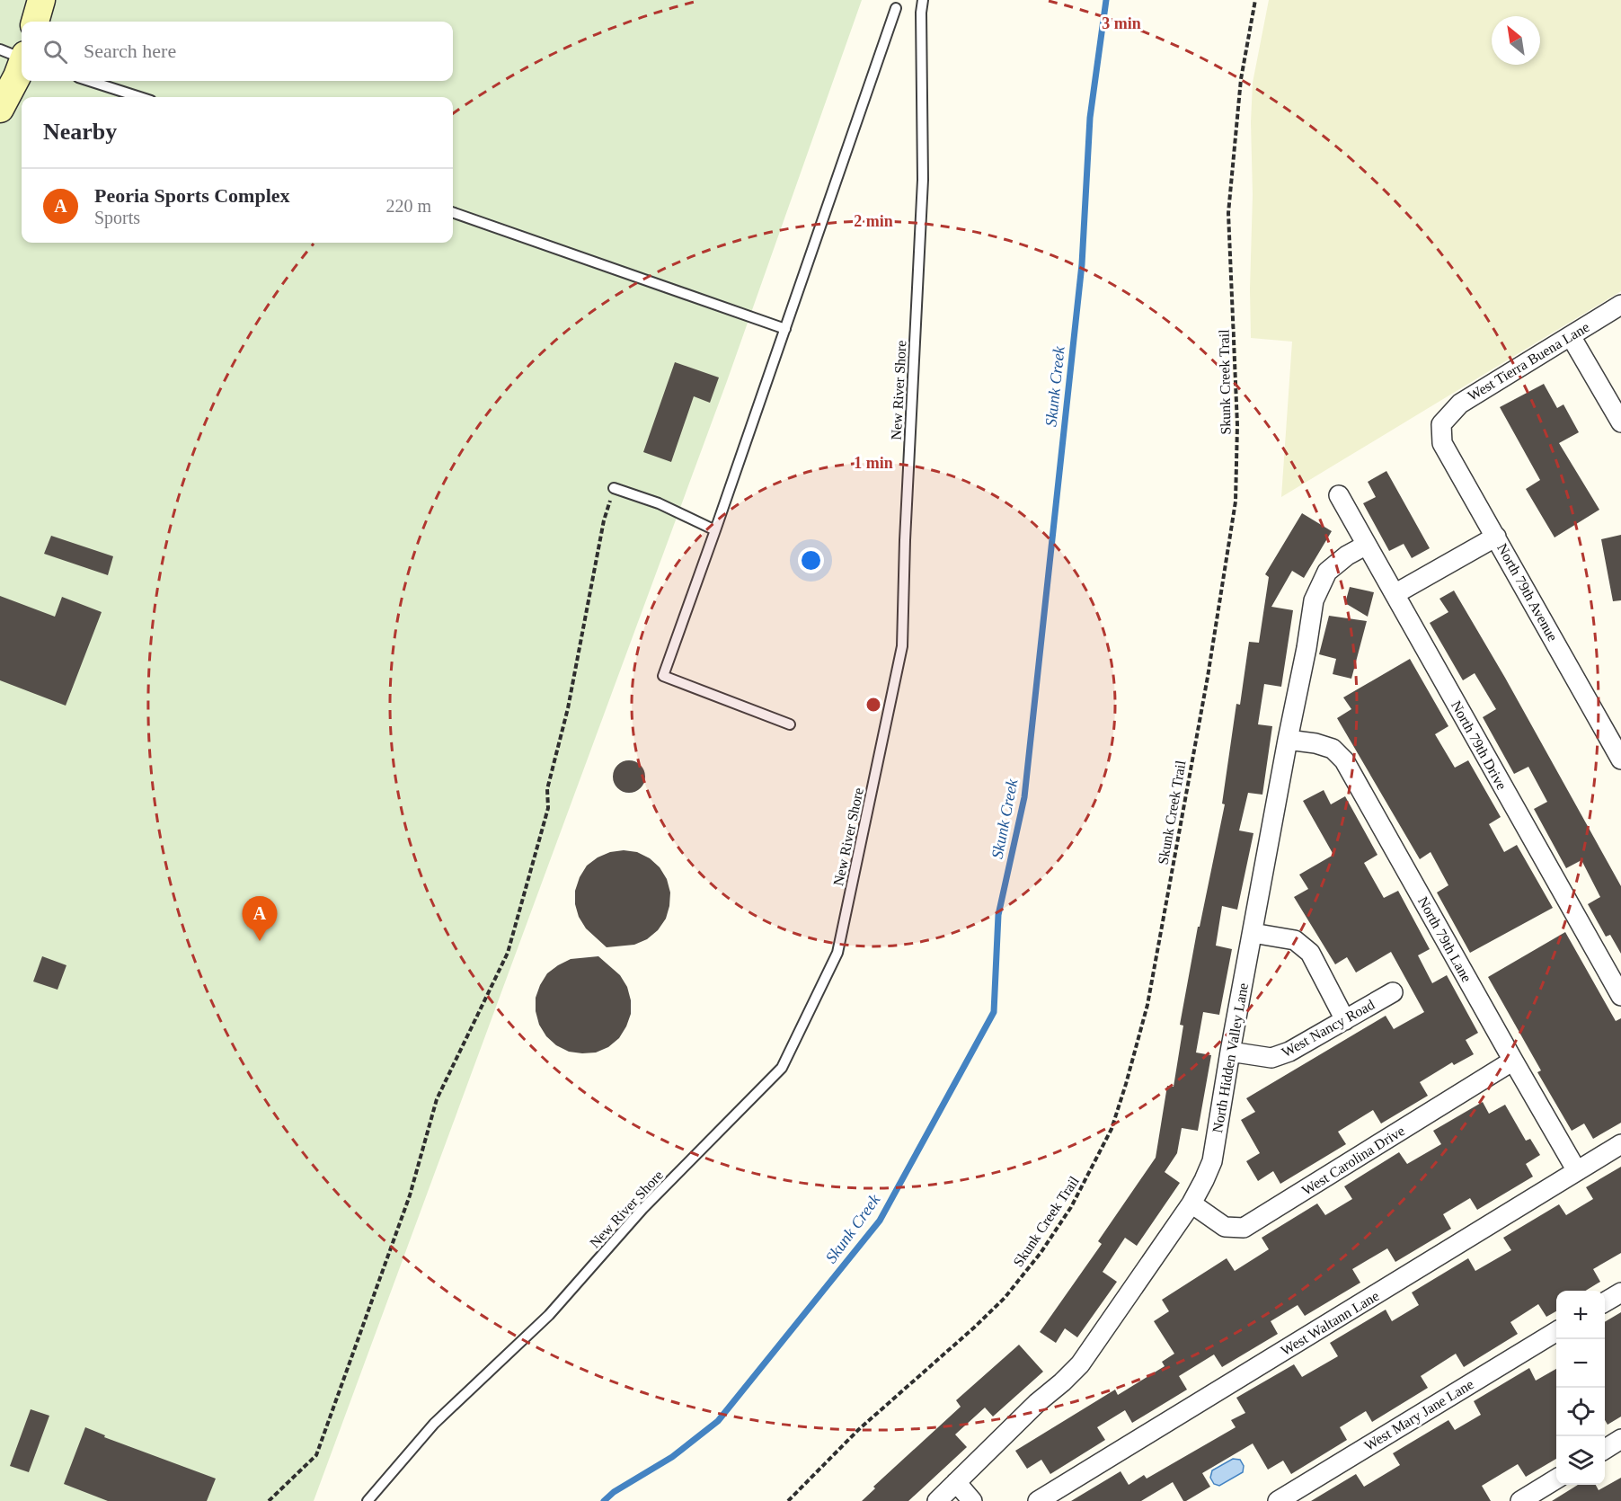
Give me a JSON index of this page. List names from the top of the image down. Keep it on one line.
{"streets":{"street":["West Tierra Buena Lane","North 79th Avenue","North 79th Drive","North 79th Lane","West Nancy Road","North Hidden Valley Lane","West Carolina Drive","West Waltann Lane","West Mary Jane Lane"],"lane":["New River Shore"],"path":["Skunk Creek Trail"]},"crossings":[["West Tierra Buena Lane","North 79th Avenue"],["North 79th Drive","North Hidden Valley Lane"],["North 79th Lane","North Hidden Valley Lane"],["North 79th Lane","West Carolina Drive"],["North 79th Lane","West Waltann Lane"],["West Nancy Road","North Hidden Valley Lane"],["North Hidden Valley Lane","West Carolina Drive"]],"water":["Skunk Creek"],"north":"top left","page":{"search":"Search here","heading":"Nearby","list":[{"mark":"A","name":"Peoria Sports Complex","note":"Sports","value":"220 m"}],"pins":"A","map_buttons":["+","−"]},"rings":["3 min","2 min","1 min"]}
